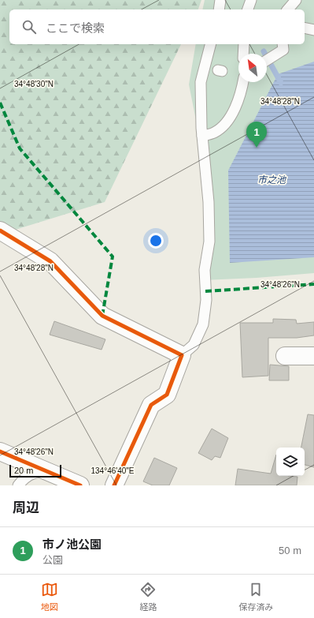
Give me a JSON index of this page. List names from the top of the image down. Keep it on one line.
{"water":["市之池"],"scale_bar":"20 m","north":"top left","page":{"search":"ここで検索","pins":"1","scale":"20 m","heading":"周辺","list":[{"mark":"1","name":"市ノ池公園","note":"公園","value":"50 m"}],"nav":["地図","経路","保存済み"]},"coordinates":["34°48'30\"N","34°48'28\"N","34°48'26\"N","134°46'40\"E"]}
